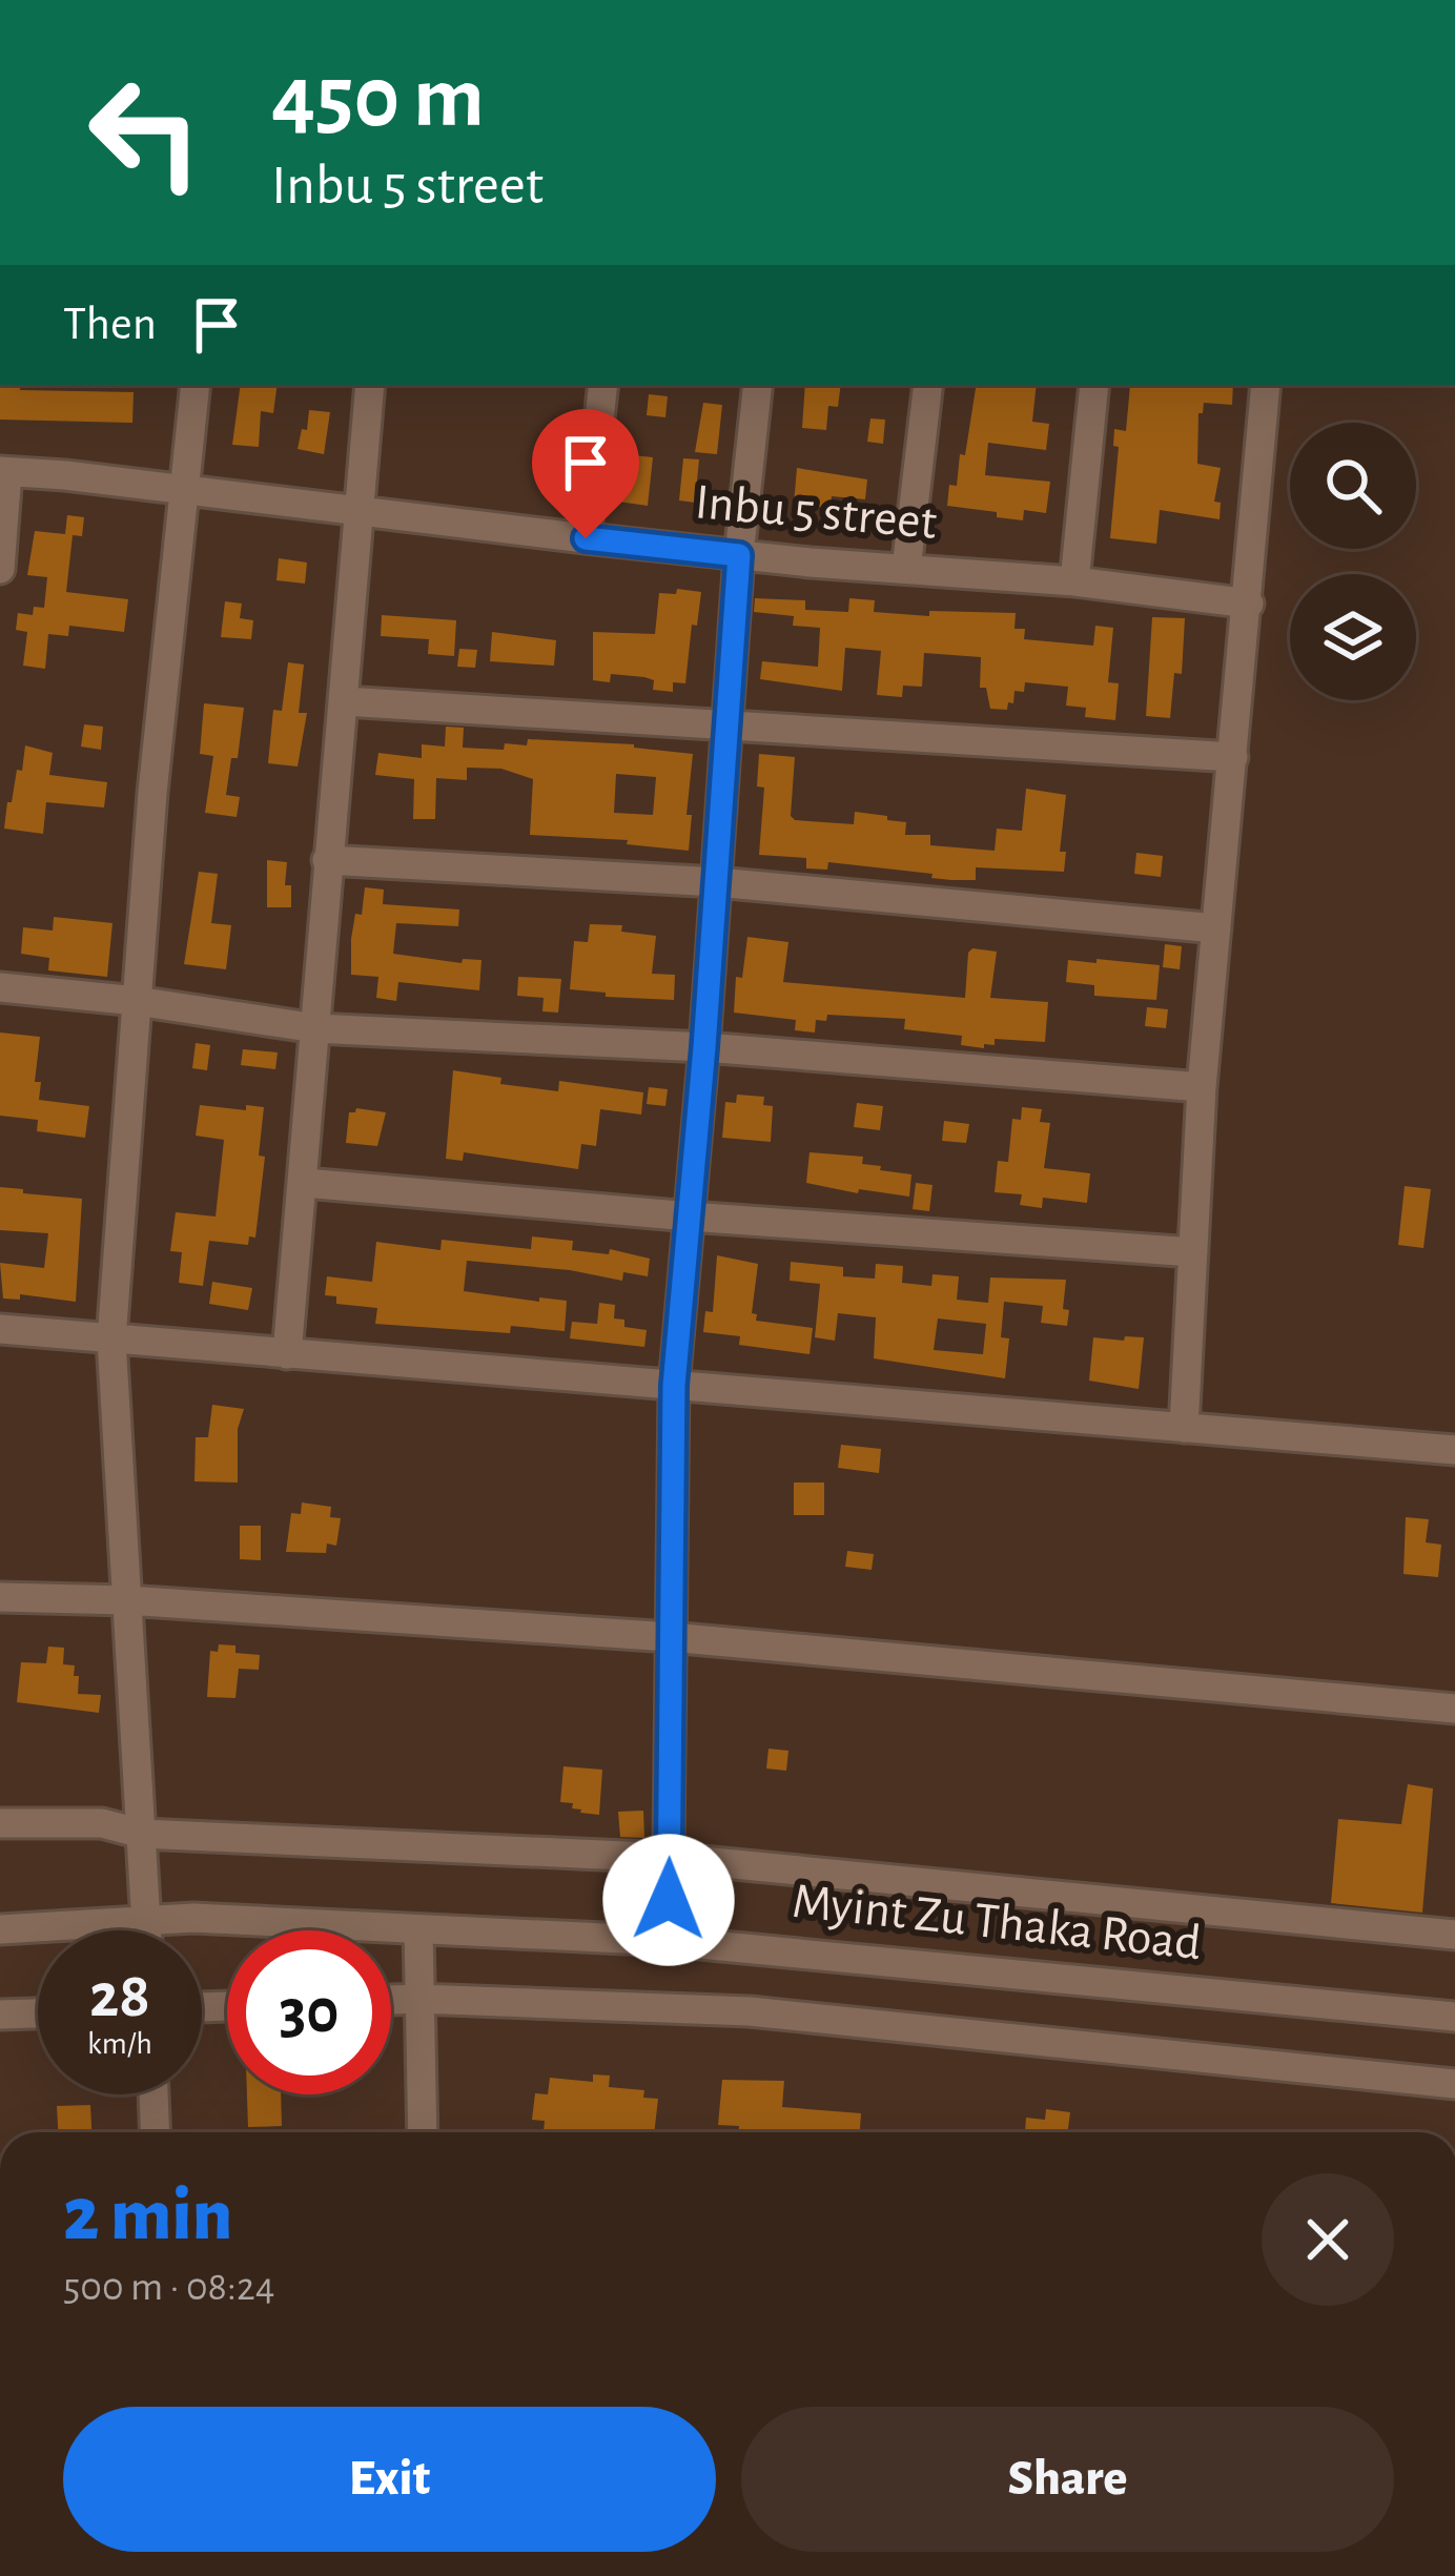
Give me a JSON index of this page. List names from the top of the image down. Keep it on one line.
{"streets":{"street":["Inbu 5 street","Myint Zu Thaka Road"]},"page":{"turn":["450 m","Inbu 5 street"],"then":"Then","speed":"28 km/h","limit":"30","heading":["2 min","500 m · 08:24"],"buttons":["Exit","Share"]}}
